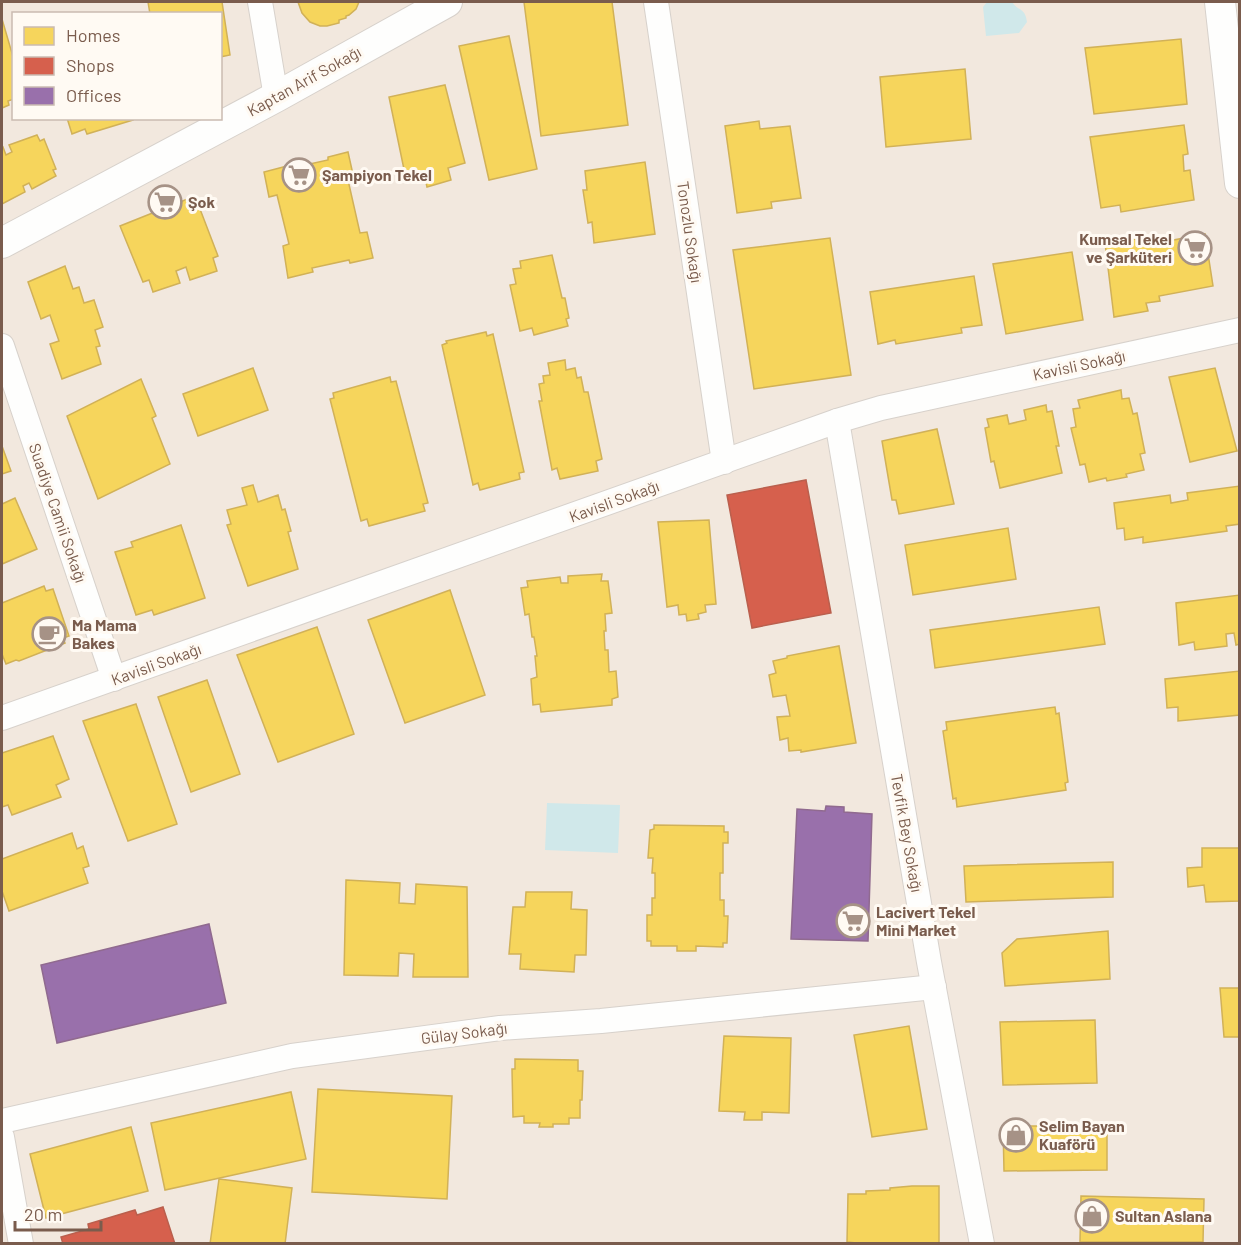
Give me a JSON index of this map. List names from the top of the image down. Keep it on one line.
{"streets":{"street":["Kaptan Arif Sokağı","Tonozlu Sokağı","Kavisli Sokağı","Suadiye Camii Sokağı","Tevfik Bey Sokağı","Gülay Sokağı"]},"crossings":[["Tonozlu Sokağı","Kavisli Sokağı"],["Kavisli Sokağı","Suadiye Camii Sokağı"],["Kavisli Sokağı","Tevfik Bey Sokağı"],["Tevfik Bey Sokağı","Gülay Sokağı"]],"places":{"supermarket":["Şampiyon Tekel","Şok","Kumsal Tekel ve Şarküteri","Lacivert Tekel Mini Market"],"cafe":["Ma Mama Bakes"],"shop":["Selim Bayan Kuaförü","Sultan Aslana"]},"legend":["Homes","Shops","Offices"],"scale_bar":"20 m"}
